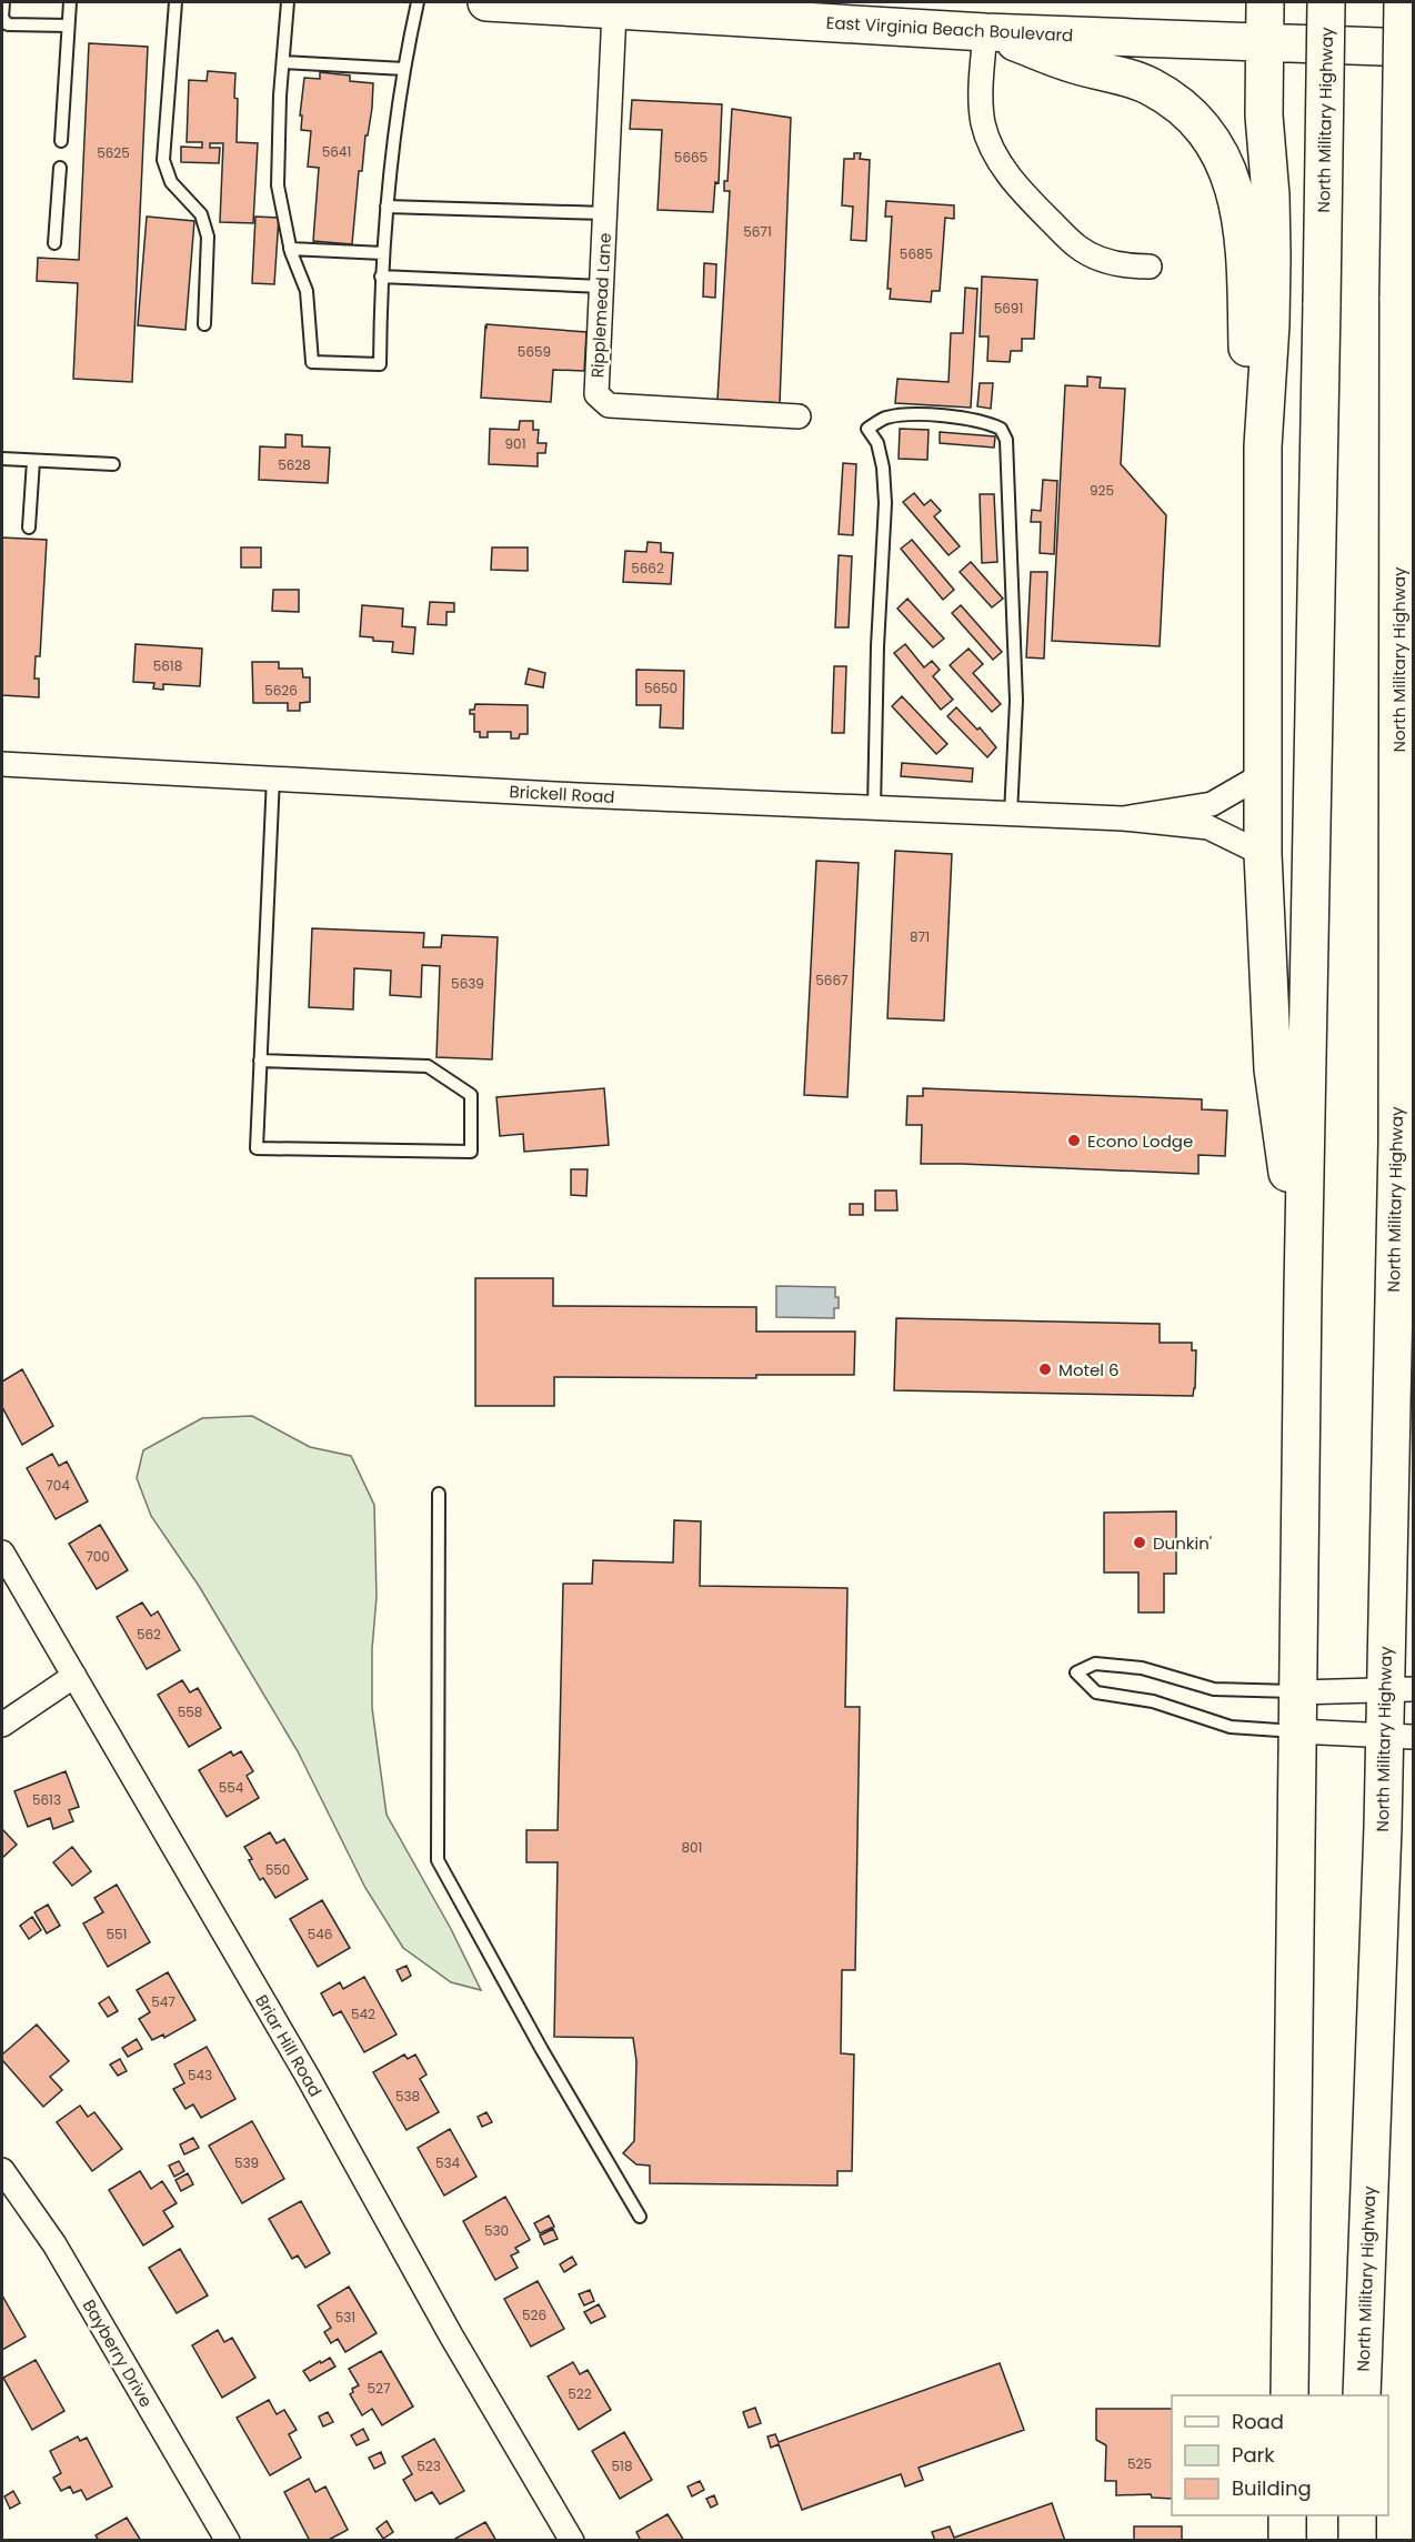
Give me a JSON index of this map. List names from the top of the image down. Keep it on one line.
{"streets":{"main road":["East Virginia Beach Boulevard","North Military Highway"],"street":["Ripplemead Lane","Brickell Road","Briar Hill Road","Bayberry Drive"]},"crossings":[["East Virginia Beach Boulevard","Ripplemead Lane"]],"places":["Econo Lodge","Motel 6","Dunkin'"],"house_numbers":["5641","5625","5665","5671","5685","5691","5659","901","5628","925","5662","5618","5650","5626","871","5667","5639","704","700","562","558","554","5613","801","550","551","546","547","542","543","538","539","534","530","526","531","527","522","525","523","518"],"legend":["Road","Park","Building"]}
